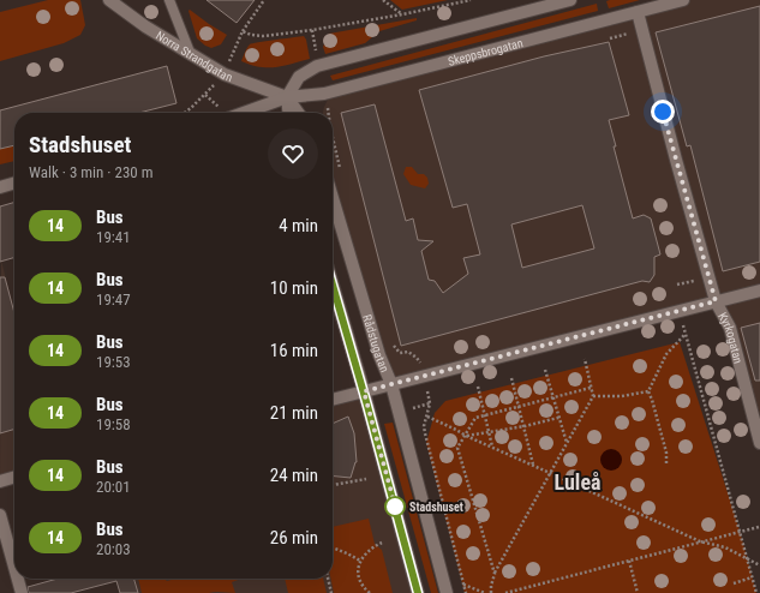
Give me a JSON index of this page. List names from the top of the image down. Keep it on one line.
{"streets":{"main road":["Skeppsbrogatan","Norra Strandgatan","Kyrkogatan","Rådstugatan"]},"crossings":[["Skeppsbrogatan","Norra Strandgatan"],["Skeppsbrogatan","Kyrkogatan"]],"districts":["Luleå"],"places":["Stadshuset"],"lines":["bus line 14"],"page":{"heading":["Stadshuset","Walk · 3 min · 230 m"],"list":[{"mark":"14","name":"Bus","note":"19:41","value":"4 min"},{"mark":"14","name":"Bus","note":"19:47","value":"10 min"},{"mark":"14","name":"Bus","note":"19:53","value":"16 min"},{"mark":"14","name":"Bus","note":"19:58","value":"21 min"},{"mark":"14","name":"Bus","note":"20:01","value":"24 min"},{"mark":"14","name":"Bus","note":"20:03","value":"26 min"}]}}
